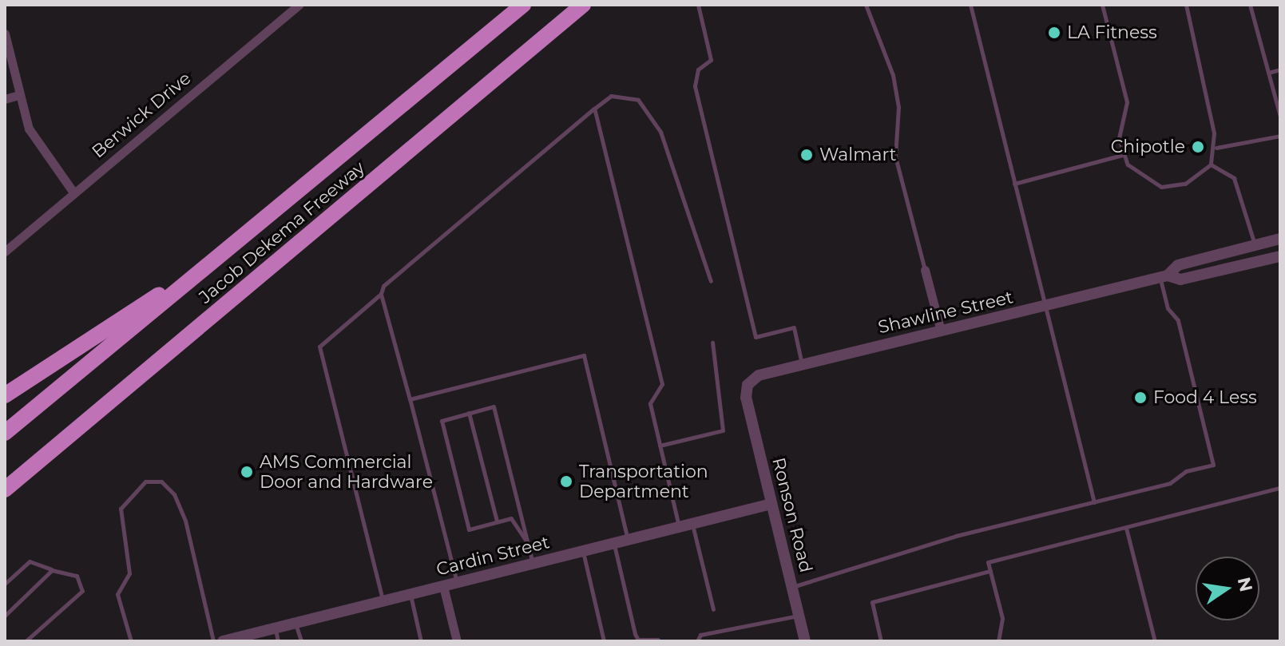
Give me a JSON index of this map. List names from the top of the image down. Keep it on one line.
{"streets":{"highway":["Jacob Dekema Freeway"],"street":["Berwick Drive","Shawline Street","Ronson Road","Cardin Street"]},"crossings":[["Shawline Street","Ronson Road"],["Ronson Road","Cardin Street"]],"places":["LA Fitness","Chipotle","Walmart","Food 4 Less","AMS Commercial Door and Hardware","Transportation Department"],"north":"right"}
